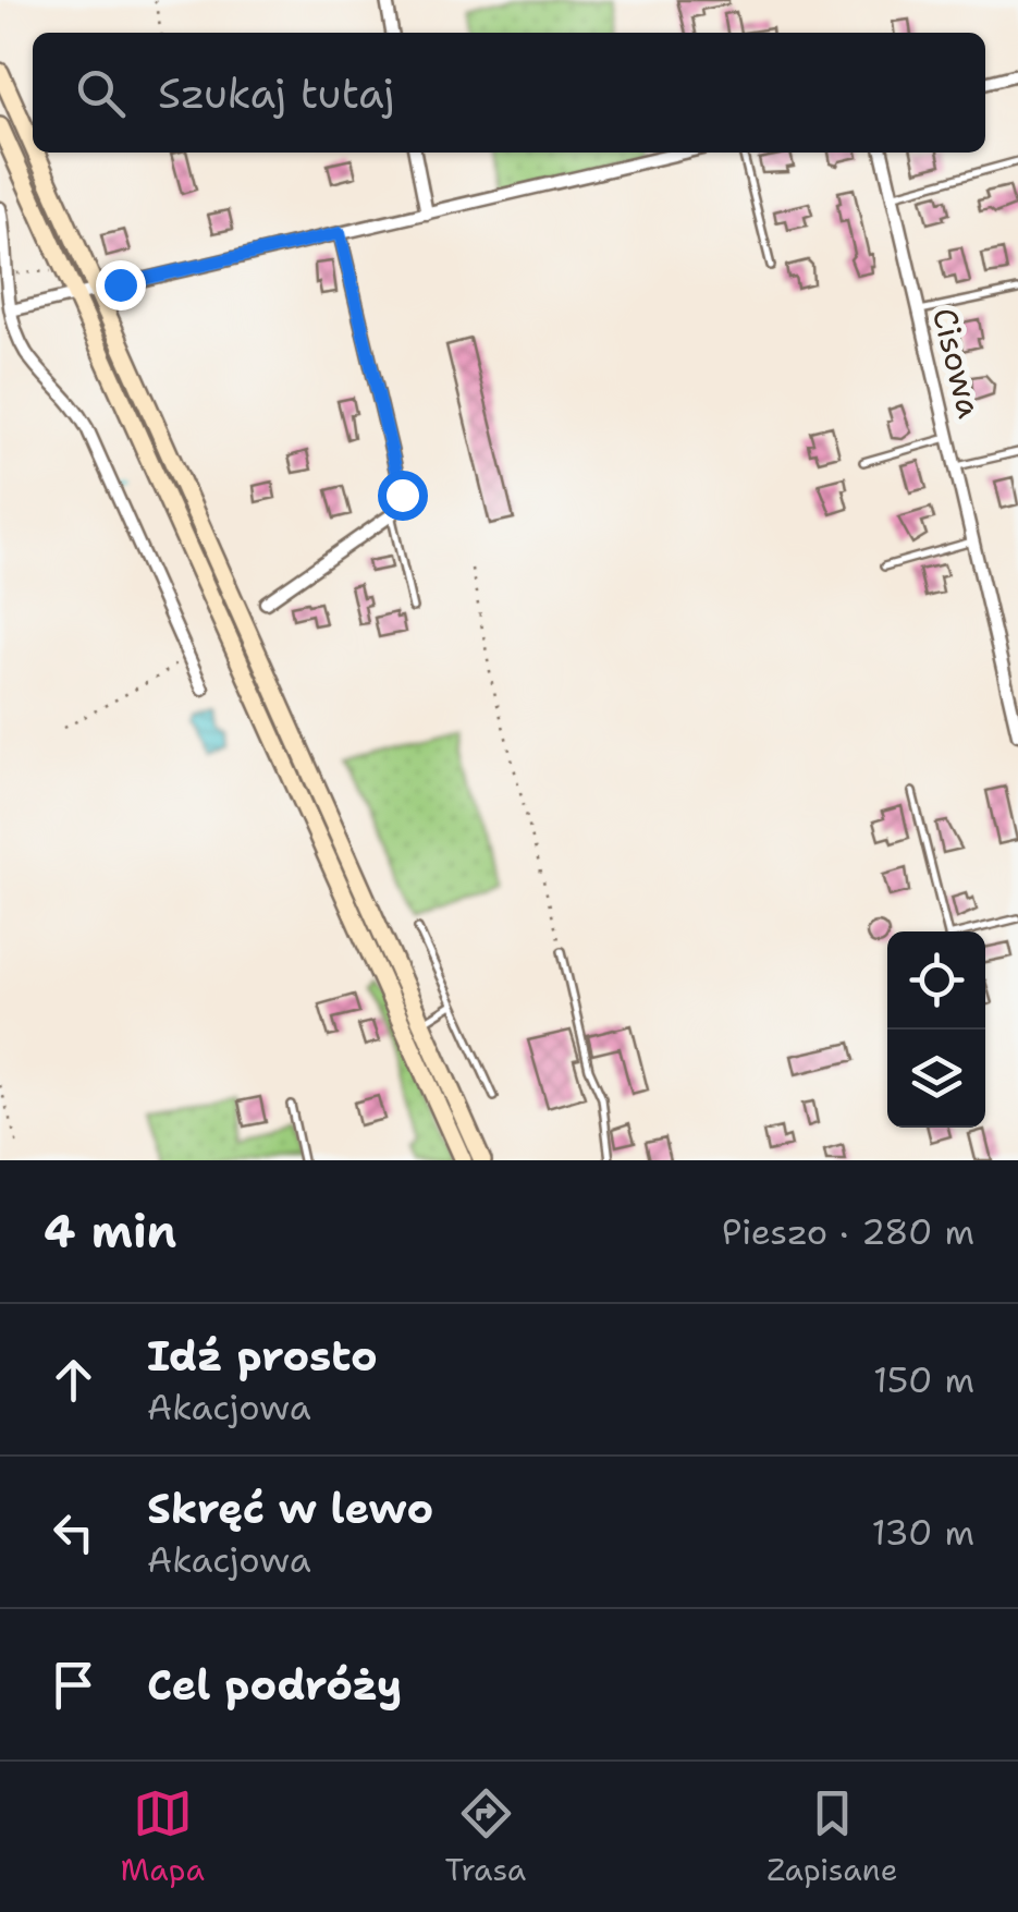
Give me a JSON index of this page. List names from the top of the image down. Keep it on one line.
{"streets":{"street":["Cisowa"]},"page":{"search":"Szukaj tutaj","heading":["4 min","Pieszo · 280 m"],"list":[["Idź prosto","Akacjowa","150 m"],["Skręć w lewo","Akacjowa","130 m"],"Cel podróży"],"nav":["Mapa","Trasa","Zapisane"]}}
